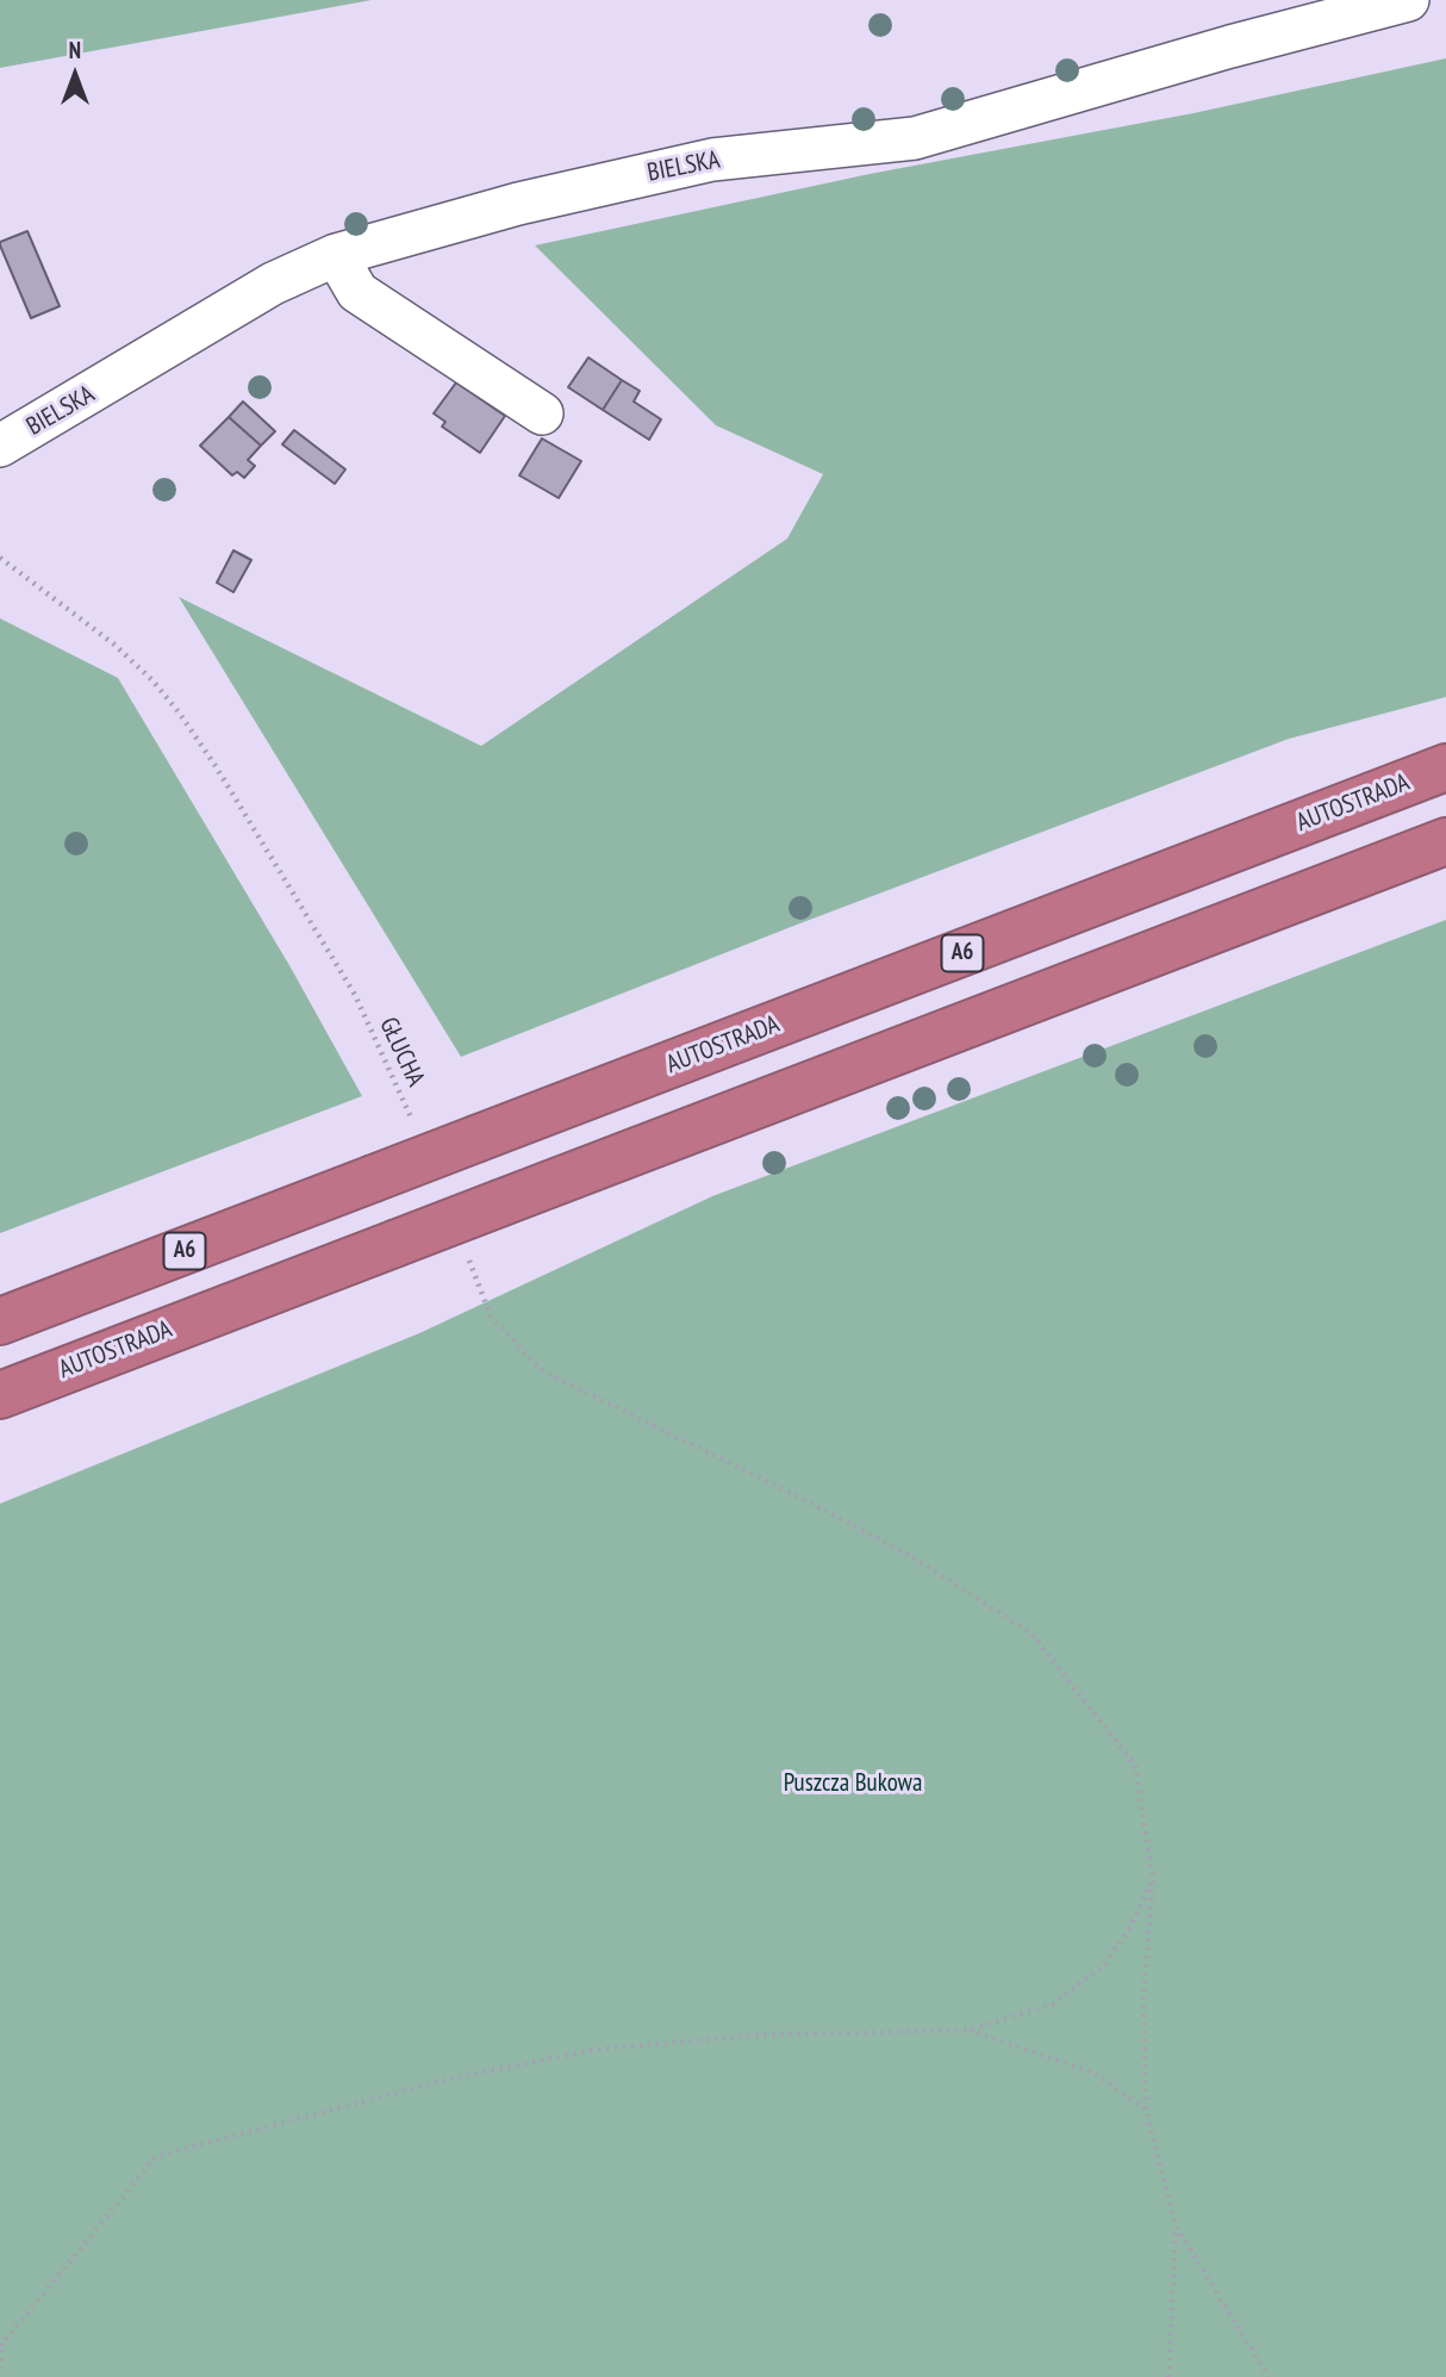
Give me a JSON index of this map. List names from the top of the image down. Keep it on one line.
{"streets":{"highway":["AUTOSTRADA","A6"],"street":["BIELSKA"],"path":["GŁUCHA"]},"parks":["Puszcza Bukowa"],"north":"top"}
